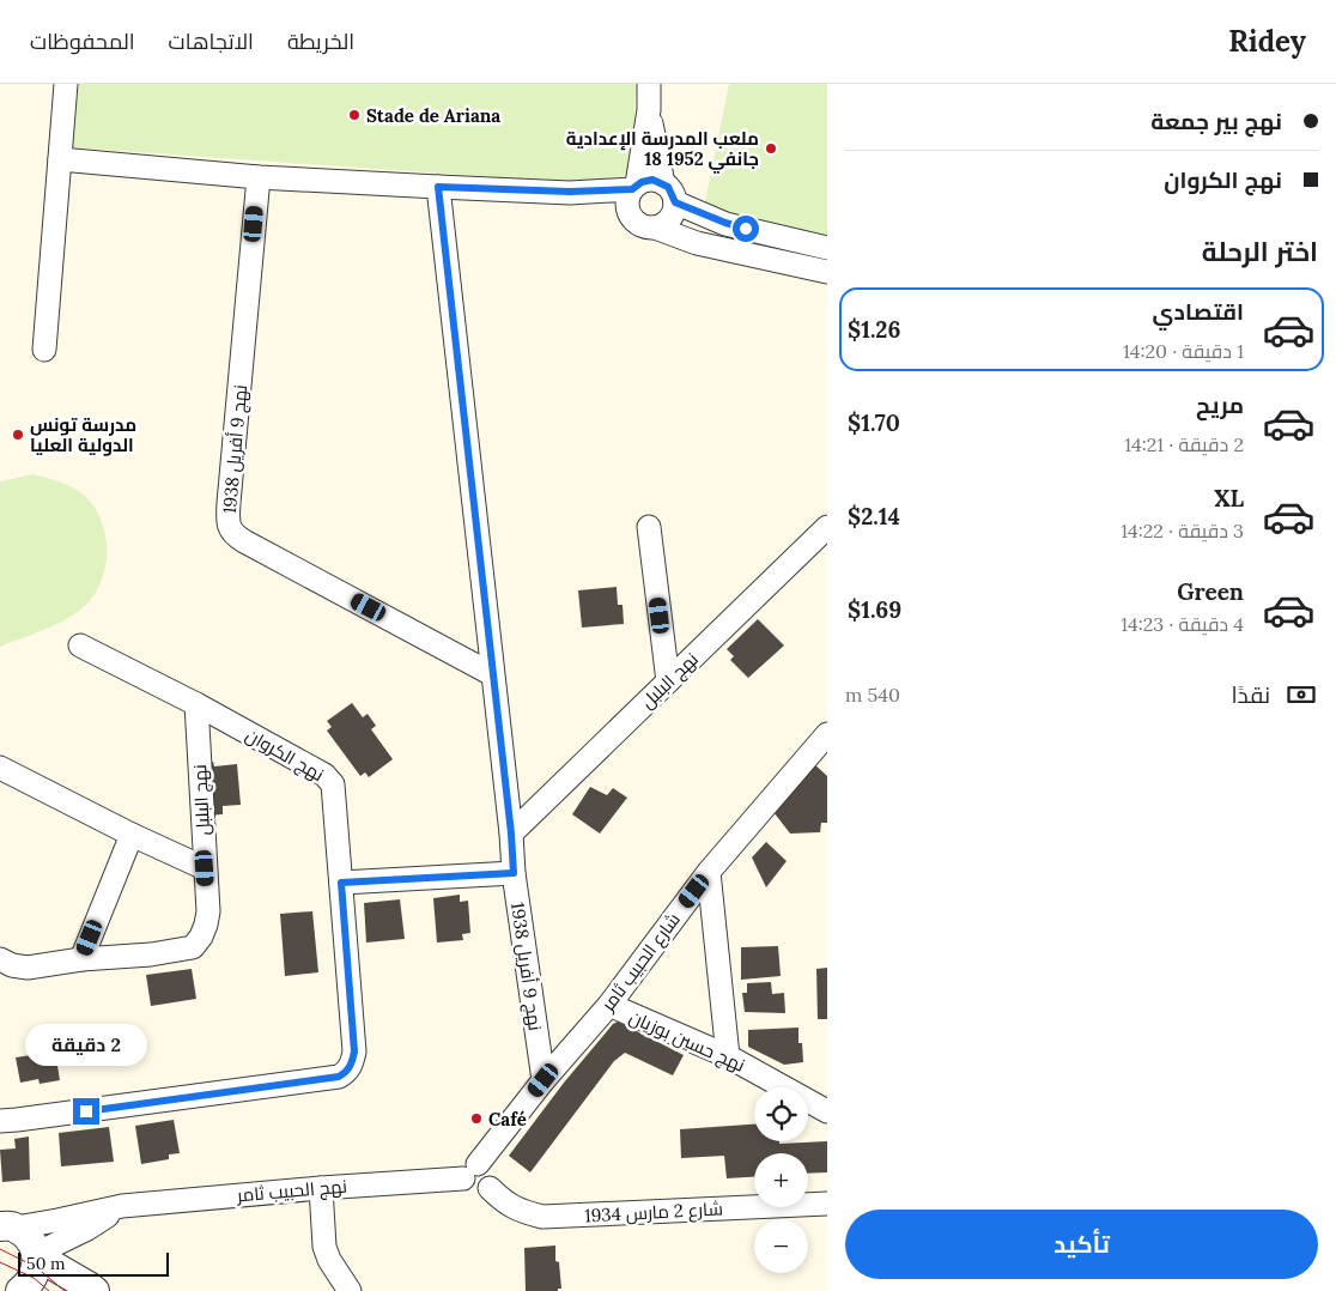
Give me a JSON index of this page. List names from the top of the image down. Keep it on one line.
{"streets":{"street":["نهج 9 أفريل 1938","نهج البلبل","نهج الكروان","شارع الحبيب ثامر","نهج حسين بوزيان","نهج الحبيب ثامر","شارع 2 مارس 1934"]},"crossings":[["نهج 9 أفريل 1938","نهج البلبل"],["نهج 9 أفريل 1938","شارع الحبيب ثامر"],["نهج البلبل","نهج الكروان"],["شارع الحبيب ثامر","نهج حسين بوزيان"],["شارع الحبيب ثامر","نهج الحبيب ثامر"],["شارع الحبيب ثامر","شارع 2 مارس 1934"],["نهج الحبيب ثامر","شارع 2 مارس 1934"]],"places":["Stade de Ariana","ملعب المدرسة الإعدادية 18 جانفي 1952","مدرسة تونس الدولية العليا","Café"],"scale_bar":"50 m","page":{"header":"Ridey","nav":["الخريطة","الاتجاهات","المحفوظات"],"banner":["نهج بير جمعة","نهج الكروان"],"heading":"اختر الرحلة","list":[{"name":"اقتصادي","note":"1 دقيقة · 14:20","value":"$1.26"},{"name":"مريح","note":"2 دقيقة · 14:21","value":"$1.70"},{"name":"XL","note":"3 دقيقة · 14:22","value":"$2.14"},{"name":"Green","note":"4 دقيقة · 14:23","value":"$1.69"}],"pay":["نقدًا","540 m"],"bubble":"2 دقيقة","map_buttons":["+","−"],"buttons":"تأكيد","scale":"50 m"}}
